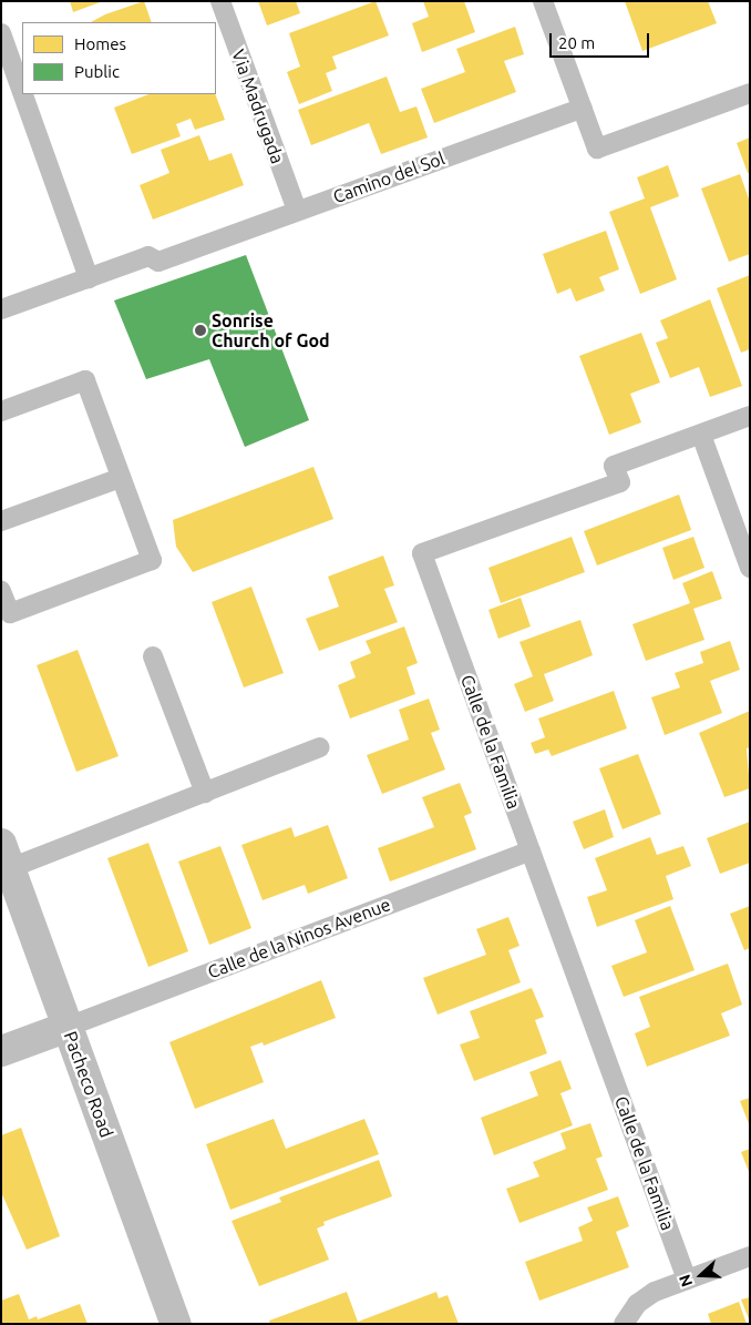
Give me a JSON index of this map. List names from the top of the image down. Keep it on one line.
{"streets":{"street":["Pacheco Road"],"lane":["Via Madrugada","Camino del Sol","Calle de la Familia","Calle de la Ninos Avenue"]},"crossings":[["Via Madrugada","Camino del Sol"],["Calle de la Familia","Calle de la Ninos Avenue"],["Calle de la Ninos Avenue","Pacheco Road"]],"places":["Sonrise Church of God"],"legend":["Homes","Public"],"scale_bar":"20 m","north":"left"}
